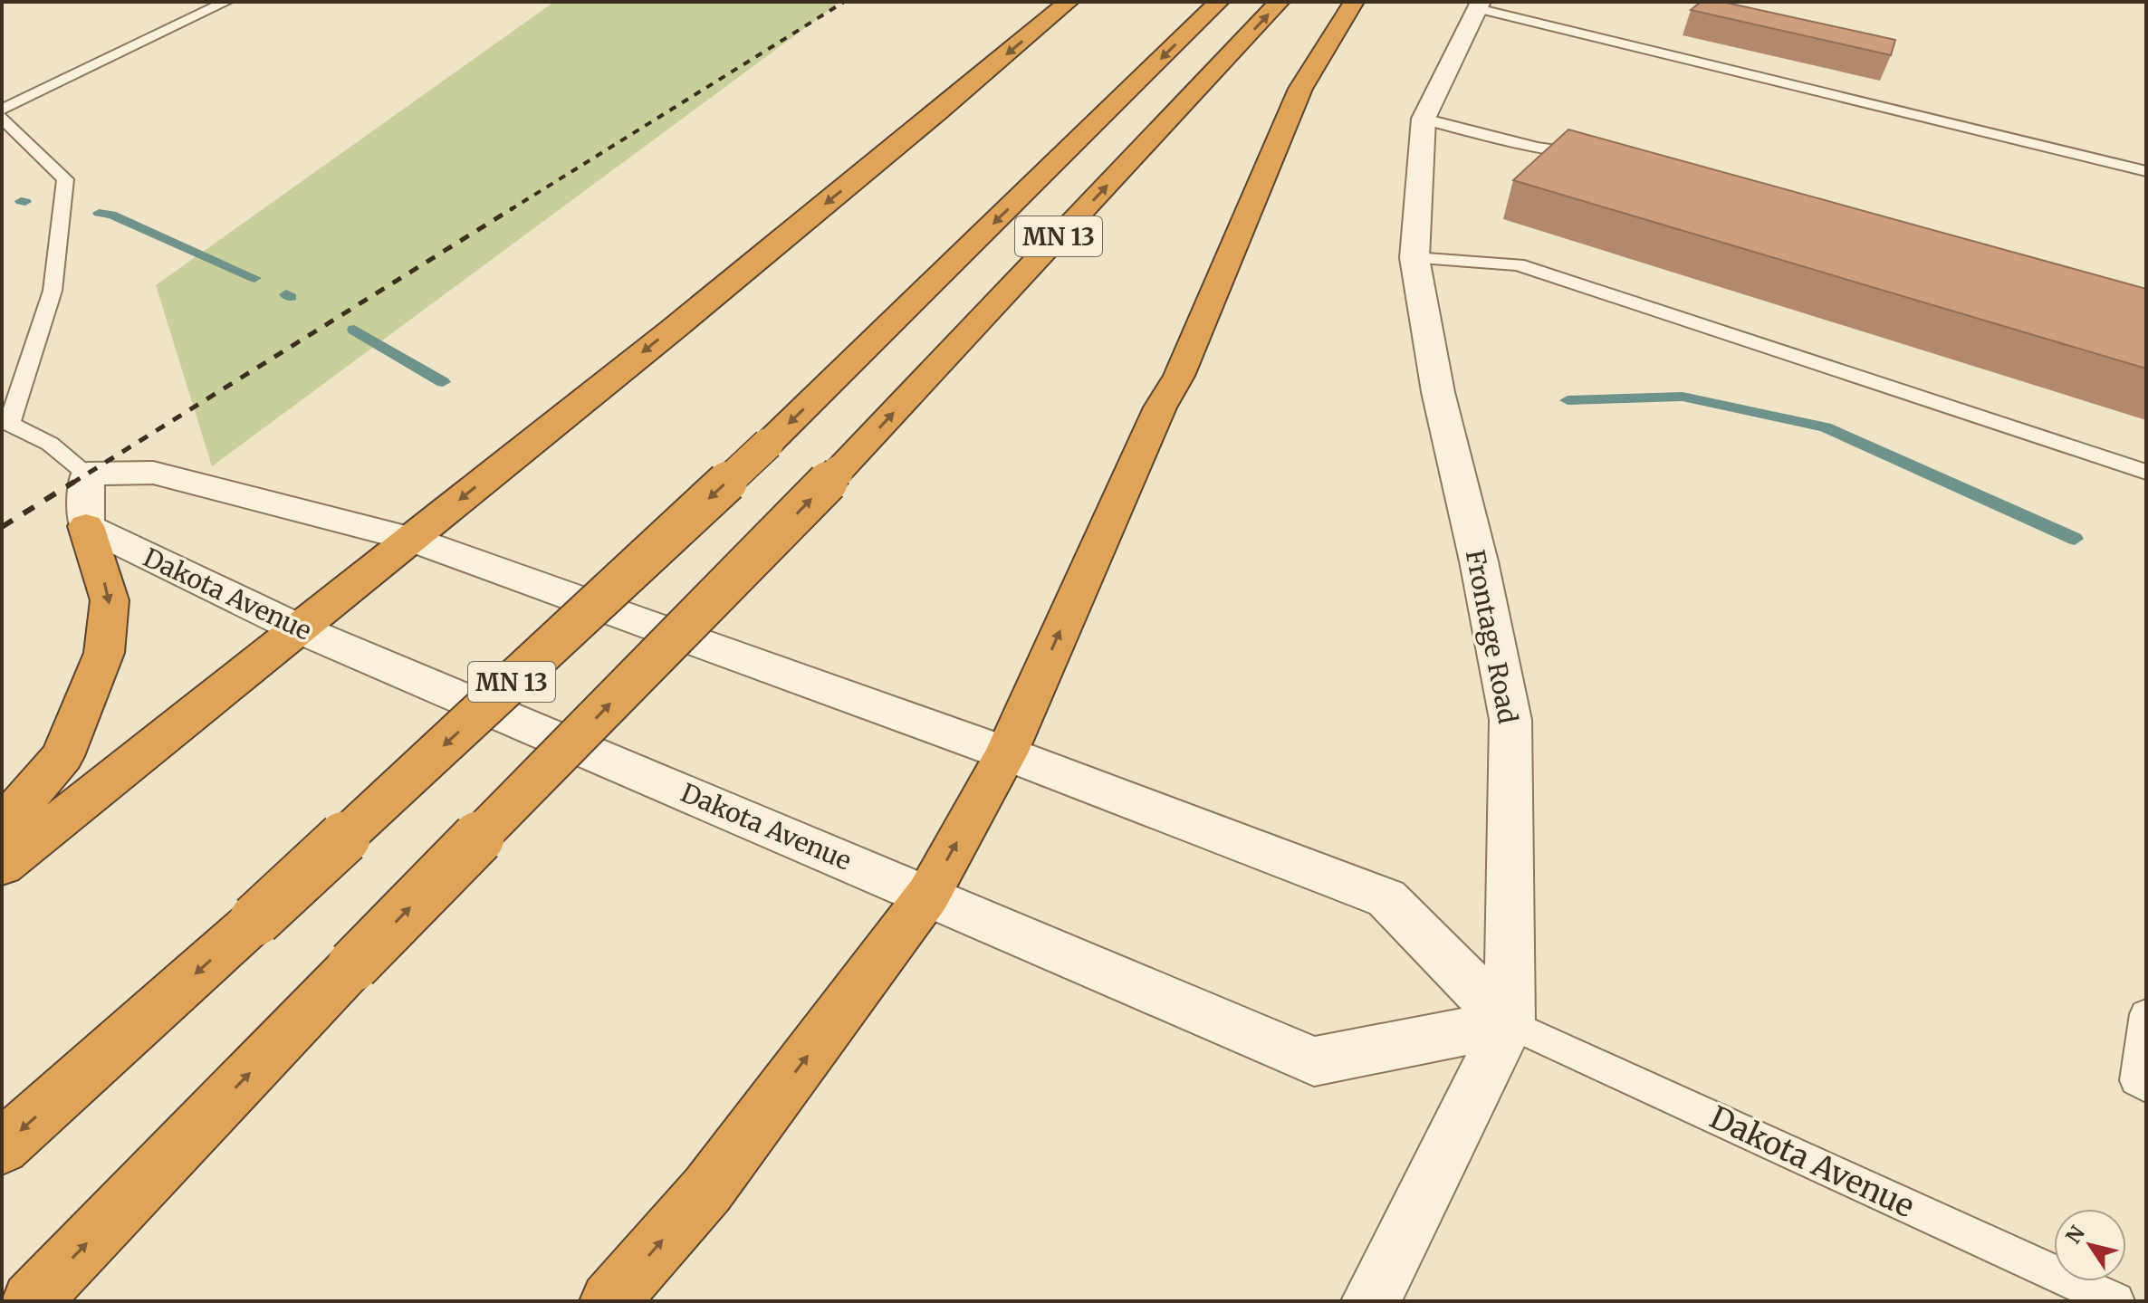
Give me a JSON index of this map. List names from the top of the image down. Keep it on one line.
{"streets":{"highway":["MN 13"],"street":["Dakota Avenue","Frontage Road"]},"crossings":[["Dakota Avenue","Frontage Road"]],"north":"top left"}
